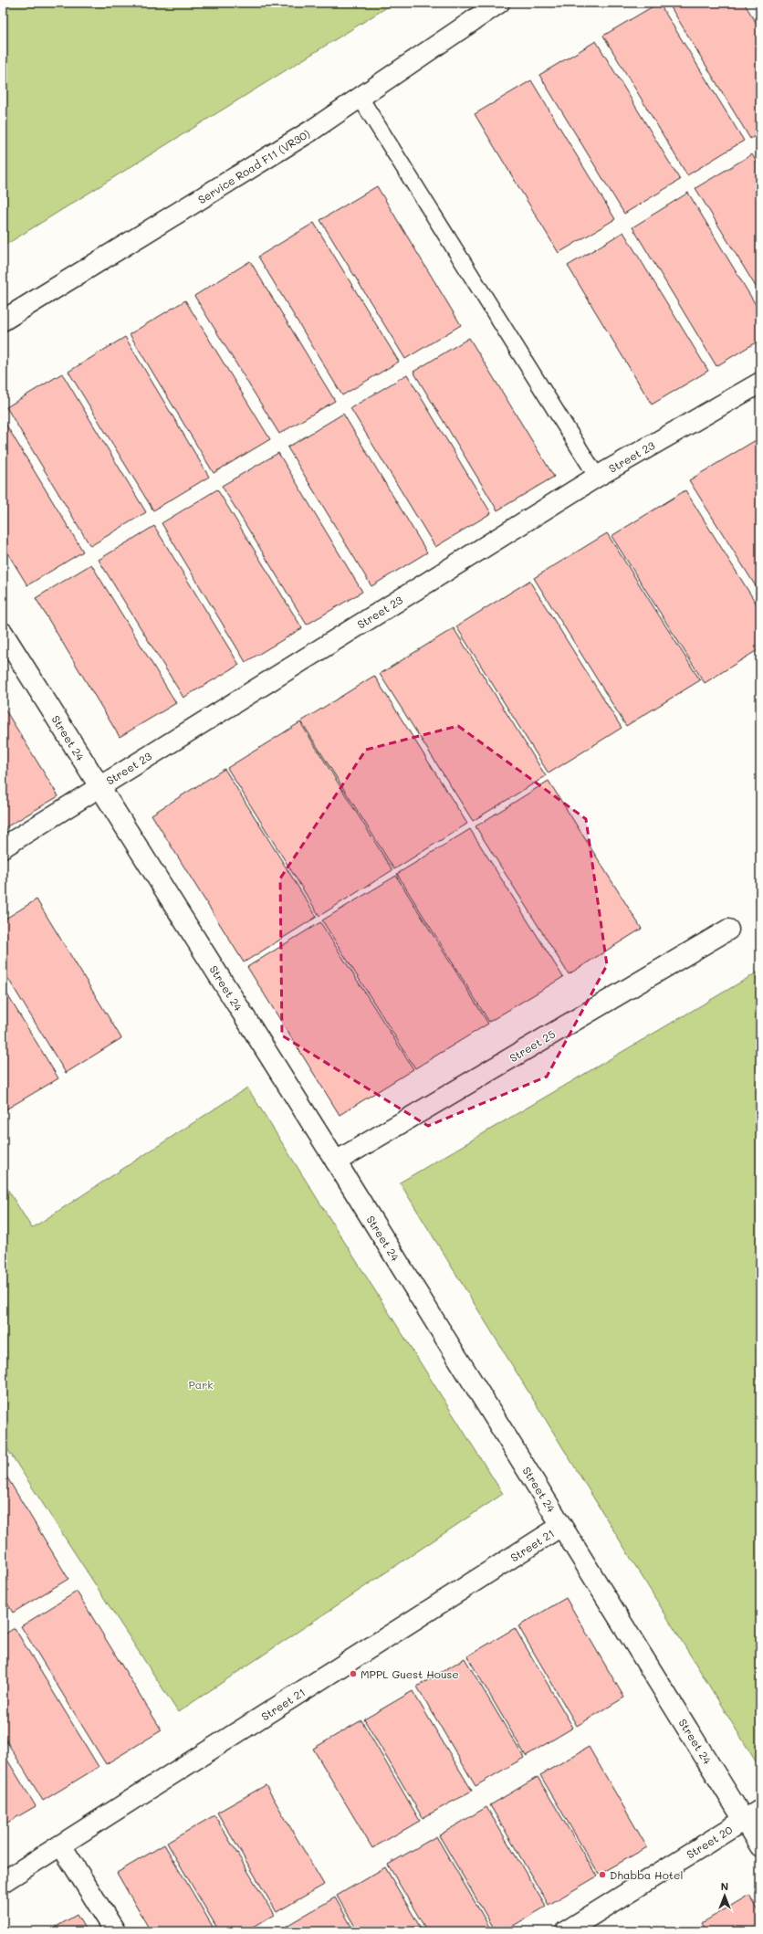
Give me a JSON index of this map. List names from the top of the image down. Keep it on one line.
{"streets":{"street":["Service Road F11 (VR30)","Street 23","Street 24","Street 25","Street 21","Street 20"]},"crossings":[["Street 23","Street 24"],["Street 24","Street 25"],["Street 24","Street 21"],["Street 24","Street 20"]],"parks":["Park"],"places":["MPPL Guest House","Dhabba Hotel"],"north":"top"}
